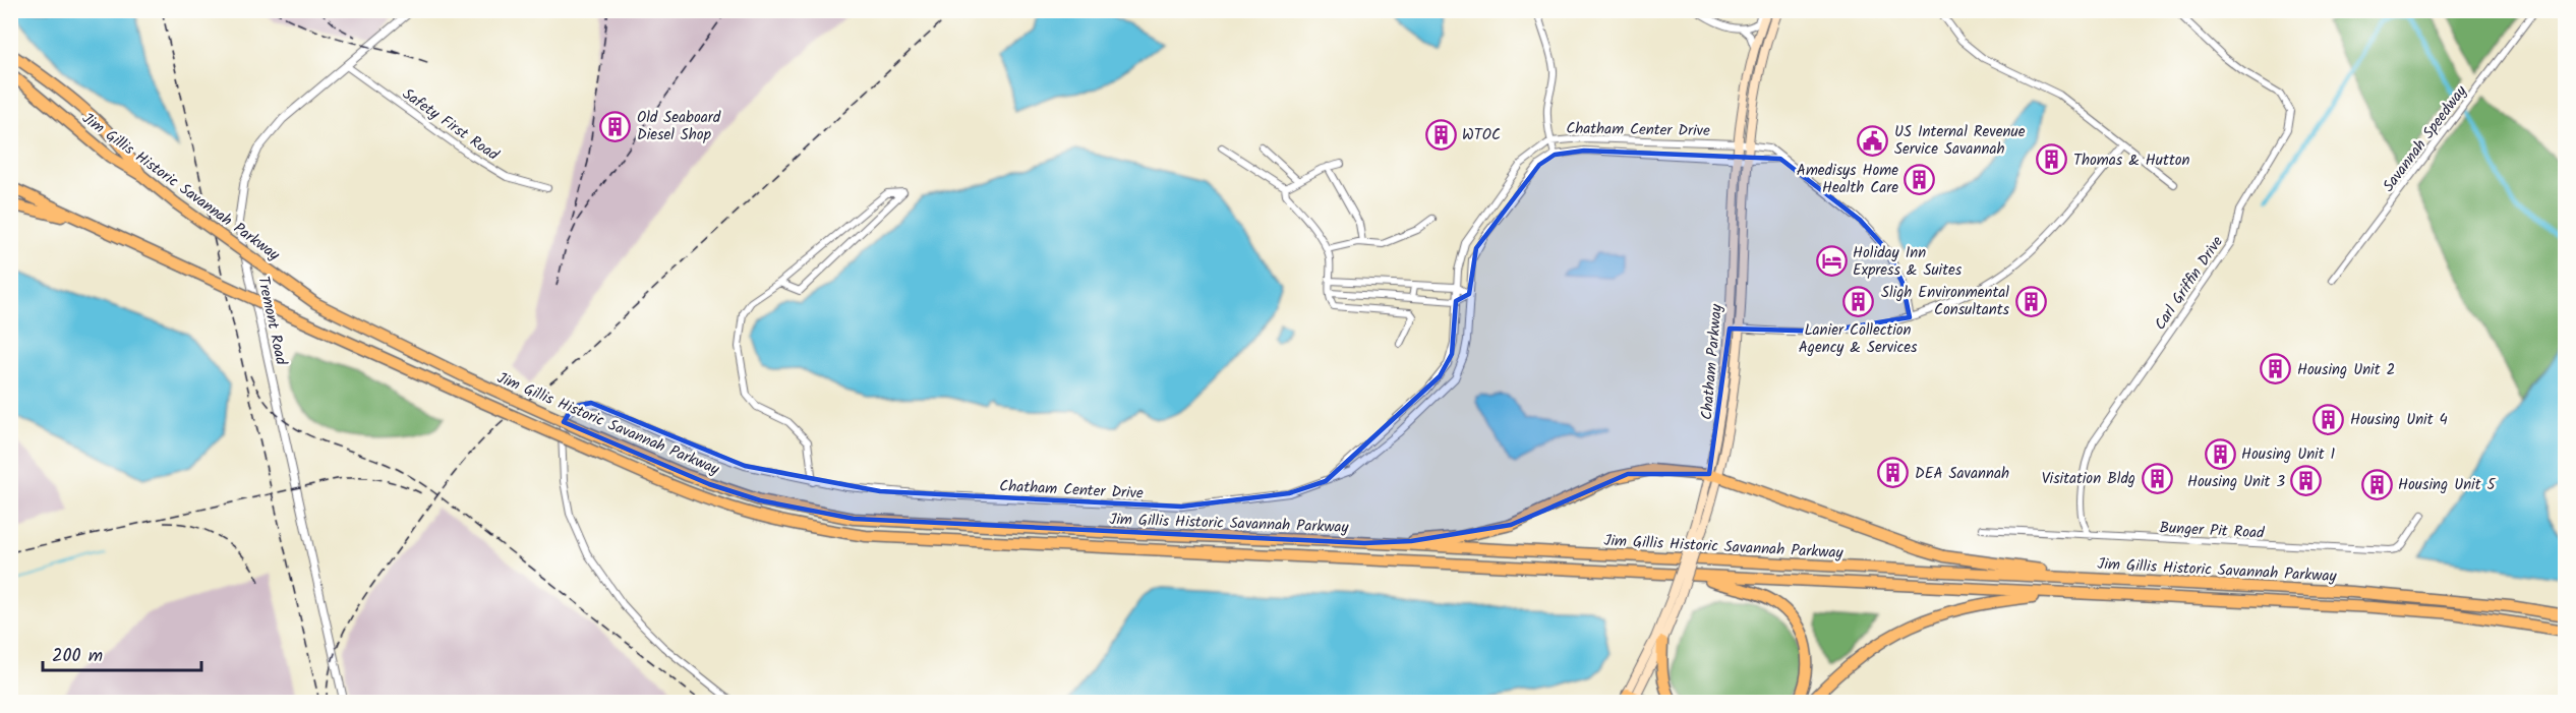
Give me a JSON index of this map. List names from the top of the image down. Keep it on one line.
{"streets":{"highway":["Jim Gillis Historic Savannah Parkway"],"main road":["Chatham Parkway"],"street":["Safety First Road","Chatham Center Drive","Savannah Speedway","Carl Griffin Drive","Tremont Road","Bunger Pit Road"]},"crossings":[["Safety First Road","Tremont Road"],["Chatham Center Drive","Chatham Parkway"],["Carl Griffin Drive","Bunger Pit Road"]],"places":{"building":["Old Seaboard Diesel Shop","WTOC","Thomas & Hutton","Amedisys Home Health Care","Sligh Environmental Consultants","Lanier Collection Agency & Services","Housing Unit 2","Housing Unit 4","Housing Unit 1","DEA Savannah","Visitation Bldg","Housing Unit 3","Housing Unit 5"],"public building":["US Internal Revenue Service Savannah"],"hotel":["Holiday Inn Express & Suites"]},"scale_bar":"200 m"}
